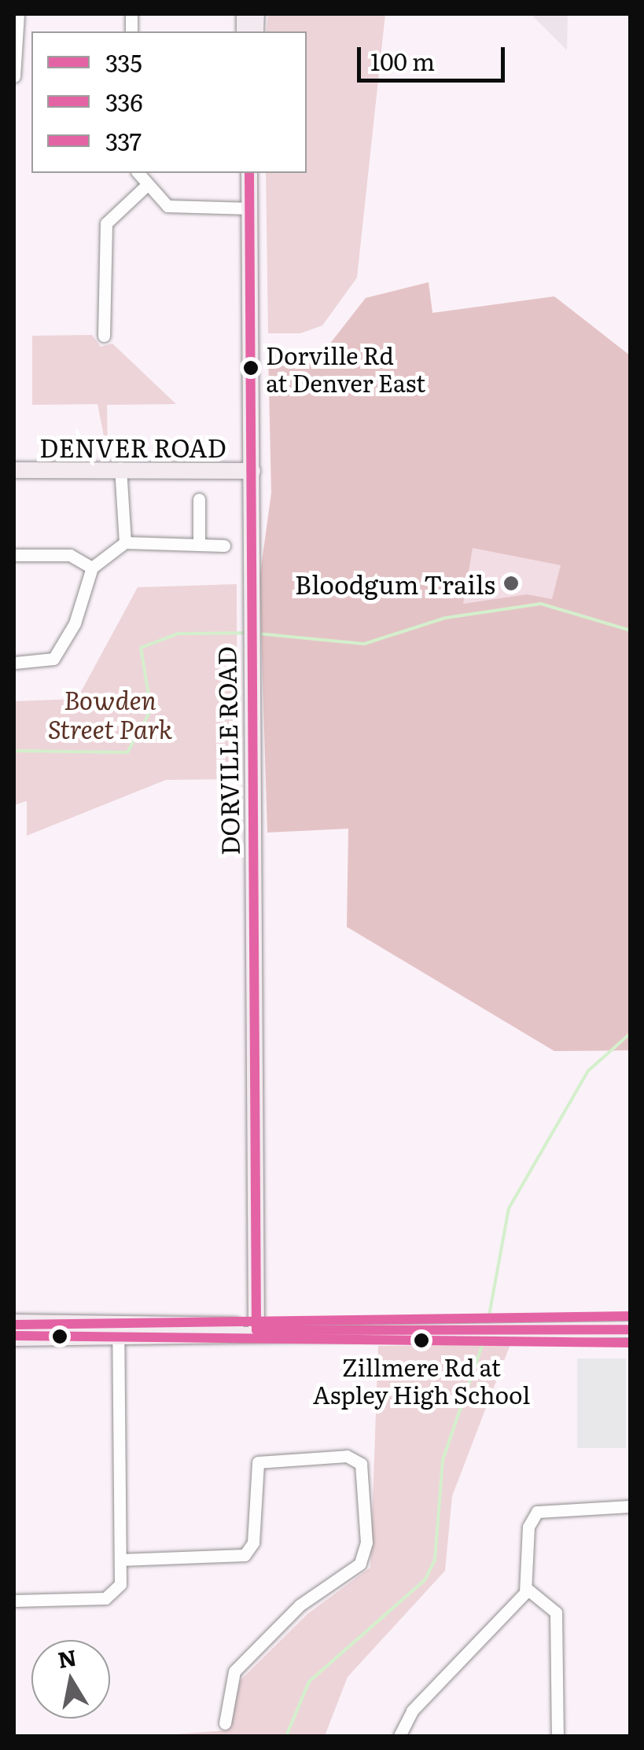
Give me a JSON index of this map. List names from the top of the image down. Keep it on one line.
{"streets":{"street":["DENVER ROAD","DORVILLE ROAD"]},"crossings":[["DENVER ROAD","DORVILLE ROAD"]],"parks":["Bowden Street Park"],"places":["Dorville Rd at Denver East","Bloodgum Trails","Zillmere Rd at Aspley High School"],"lines":["transit line 335","transit line 337","transit line 336"],"legend":["335","336","337"],"scale_bar":"100 m","north":"top"}
